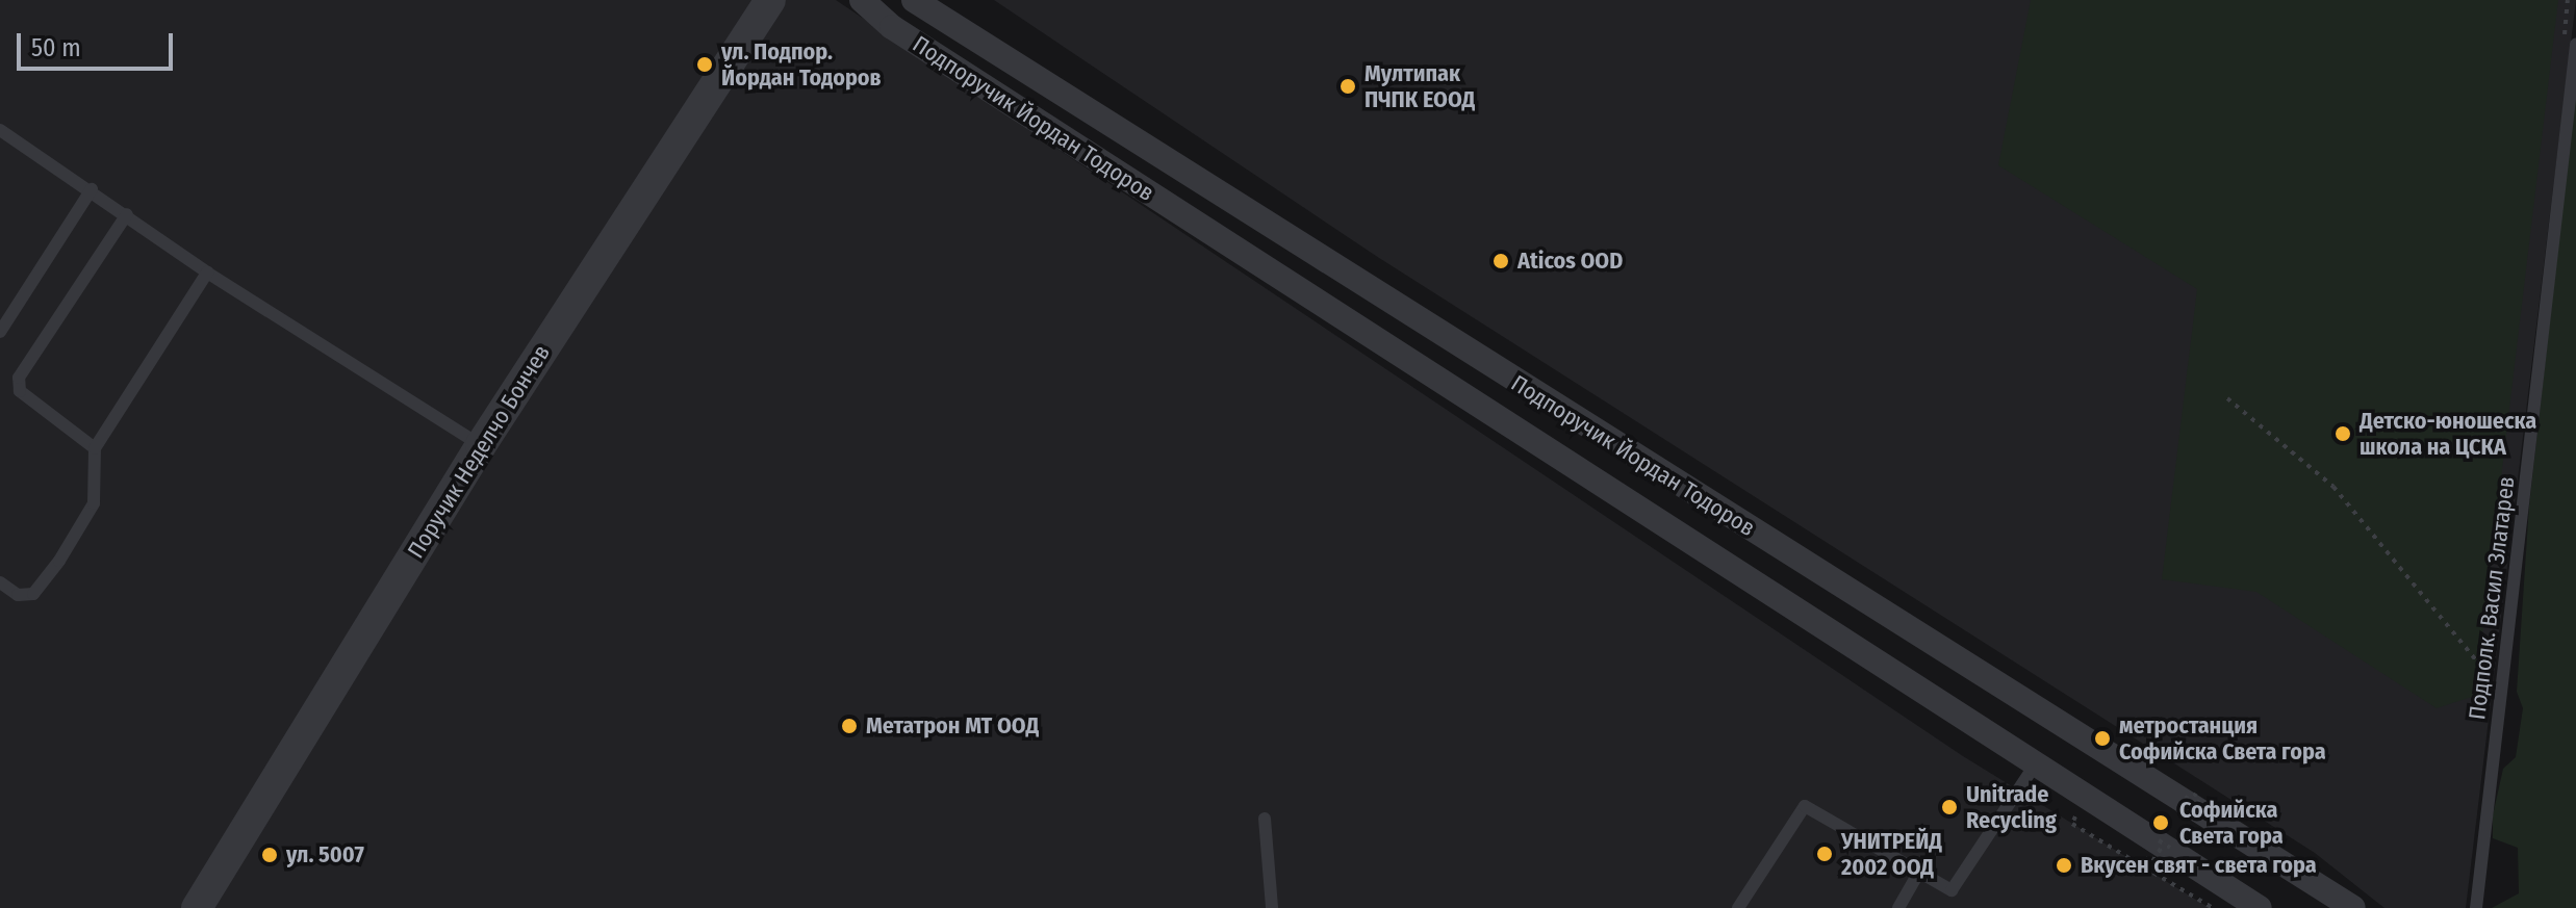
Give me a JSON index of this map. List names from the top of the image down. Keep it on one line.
{"streets":{"street":["Подпоручик Йордан Тодоров","Поручик Неделчо Бончев"],"lane":["Подполк. Васил Златарев"]},"places":["ул. Подпор. Йордан Тодоров","Мултипак ПЧПК ЕООД","Aticos OOD","Детско-юношеска школа на ЦСКА","Метатрон МТ ООД","метростанция Софийска Света гора","Unitrade Recycling","Софийска Света гора","УНИТРЕЙД 2002 ООД","ул. 5007","Вкусен свят - света гора"],"scale_bar":"50 m"}
